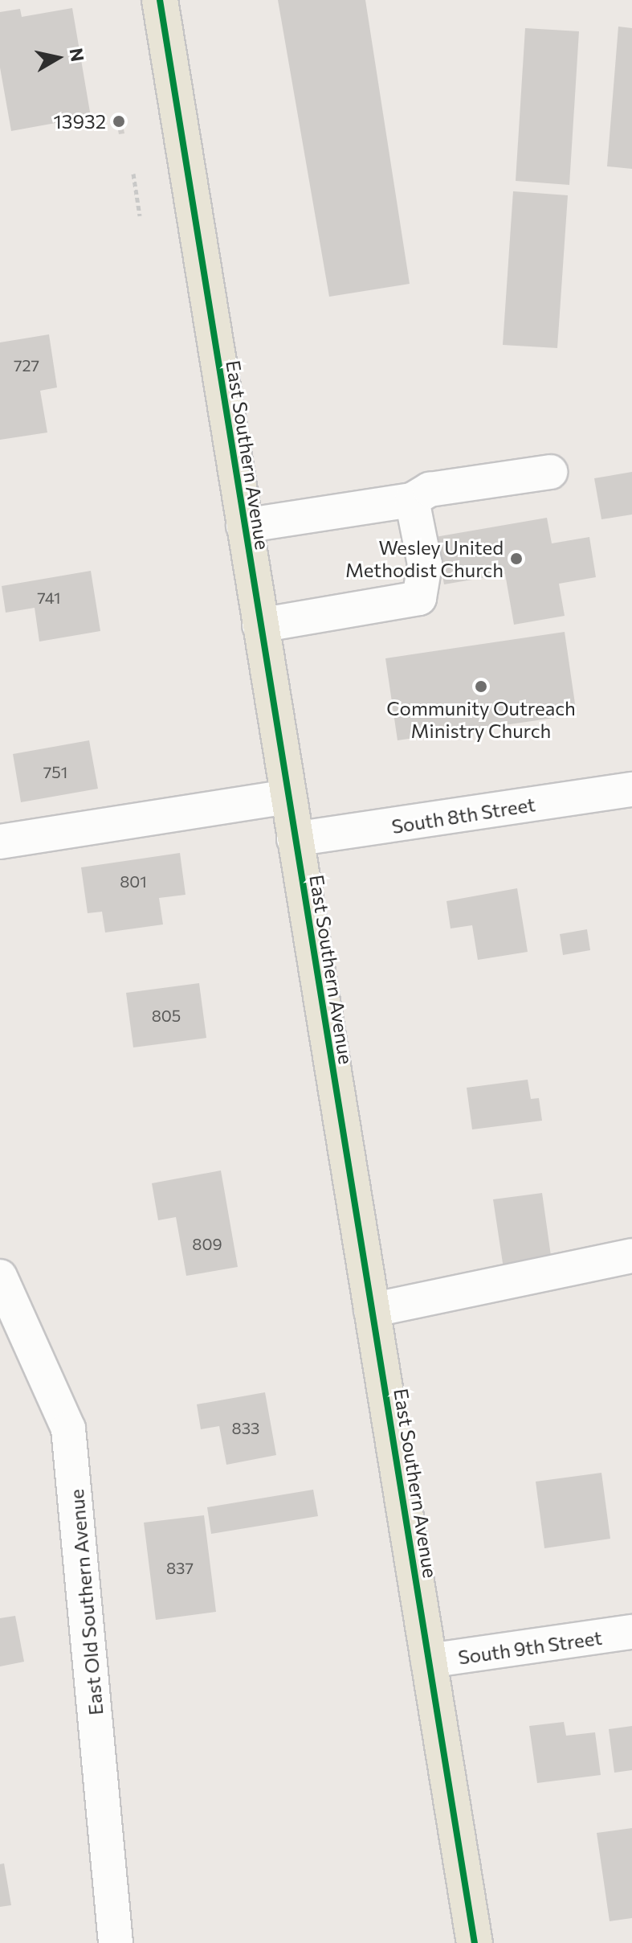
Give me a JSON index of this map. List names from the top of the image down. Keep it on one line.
{"streets":{"main road":["East Southern Avenue"],"street":["South 8th Street","East Old Southern Avenue","South 9th Street"]},"crossings":[["East Southern Avenue","South 8th Street"],["East Southern Avenue","South 9th Street"]],"places":["13932","Wesley United Methodist Church","Community Outreach Ministry Church"],"house_numbers":["727","741","751","801","805","809","833","837"],"north":"right"}
